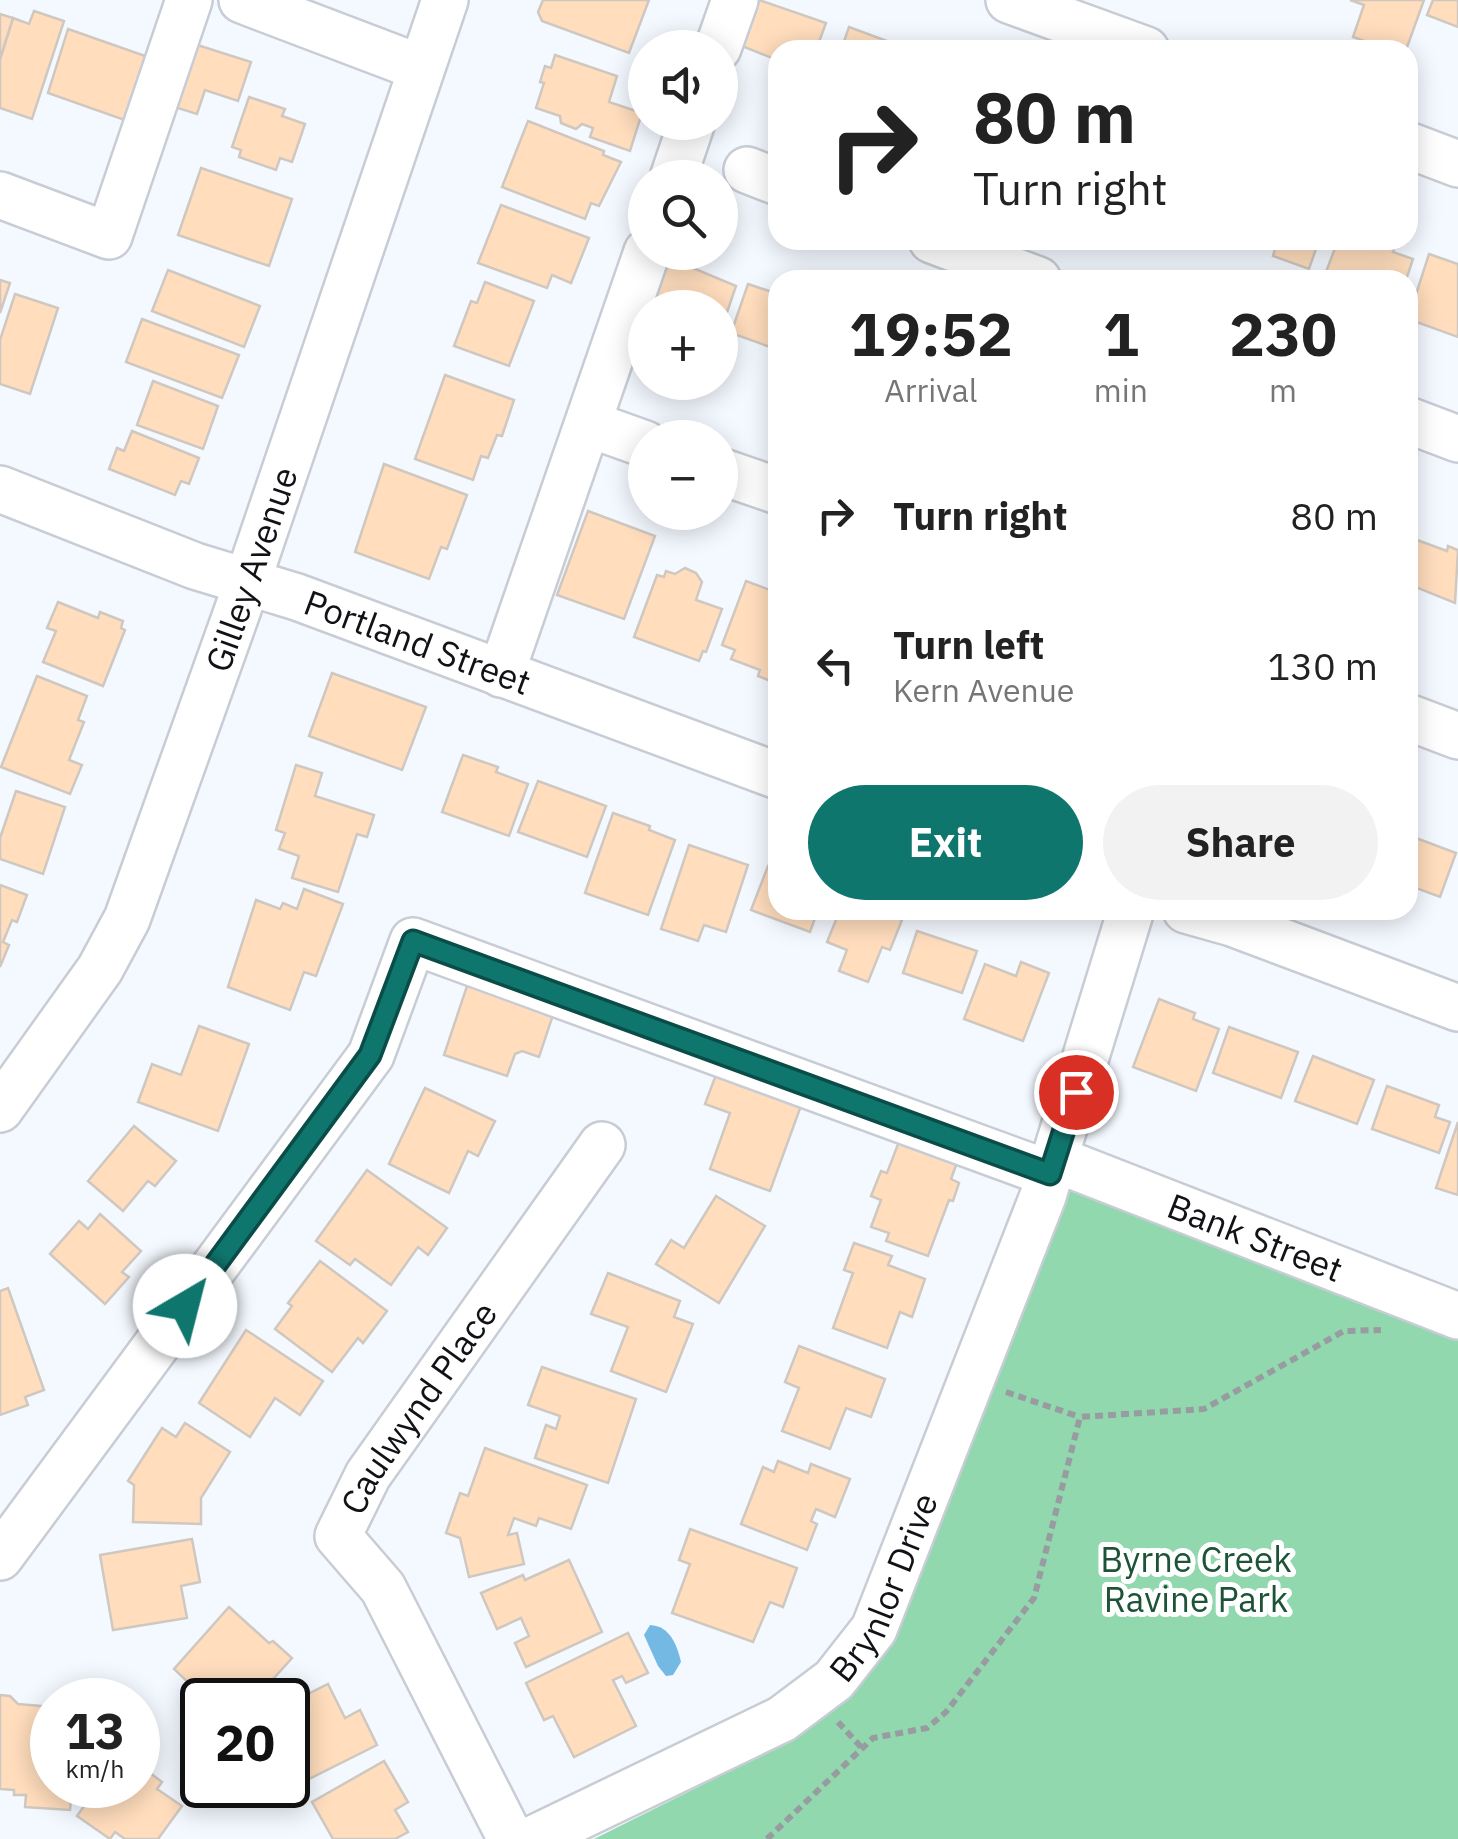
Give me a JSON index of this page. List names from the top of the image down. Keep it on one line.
{"streets":{"street":["Gilley Avenue","Portland Street","Bank Street","Caulwynd Place","Brynlor Drive"]},"crossings":[["Gilley Avenue","Portland Street"],["Bank Street","Brynlor Drive"]],"parks":["Byrne Creek Ravine Park"],"page":{"map_buttons":["+","−"],"turn":["80 m","Turn right"],"eta":["19:52","Arrival","1","min","230","m"],"list":[{"name":"Turn right","value":"80 m"},{"name":"Turn left","note":"Kern Avenue","value":"130 m"}],"buttons":["Exit","Share"],"speed":"13 km/h","limit":"20"}}
